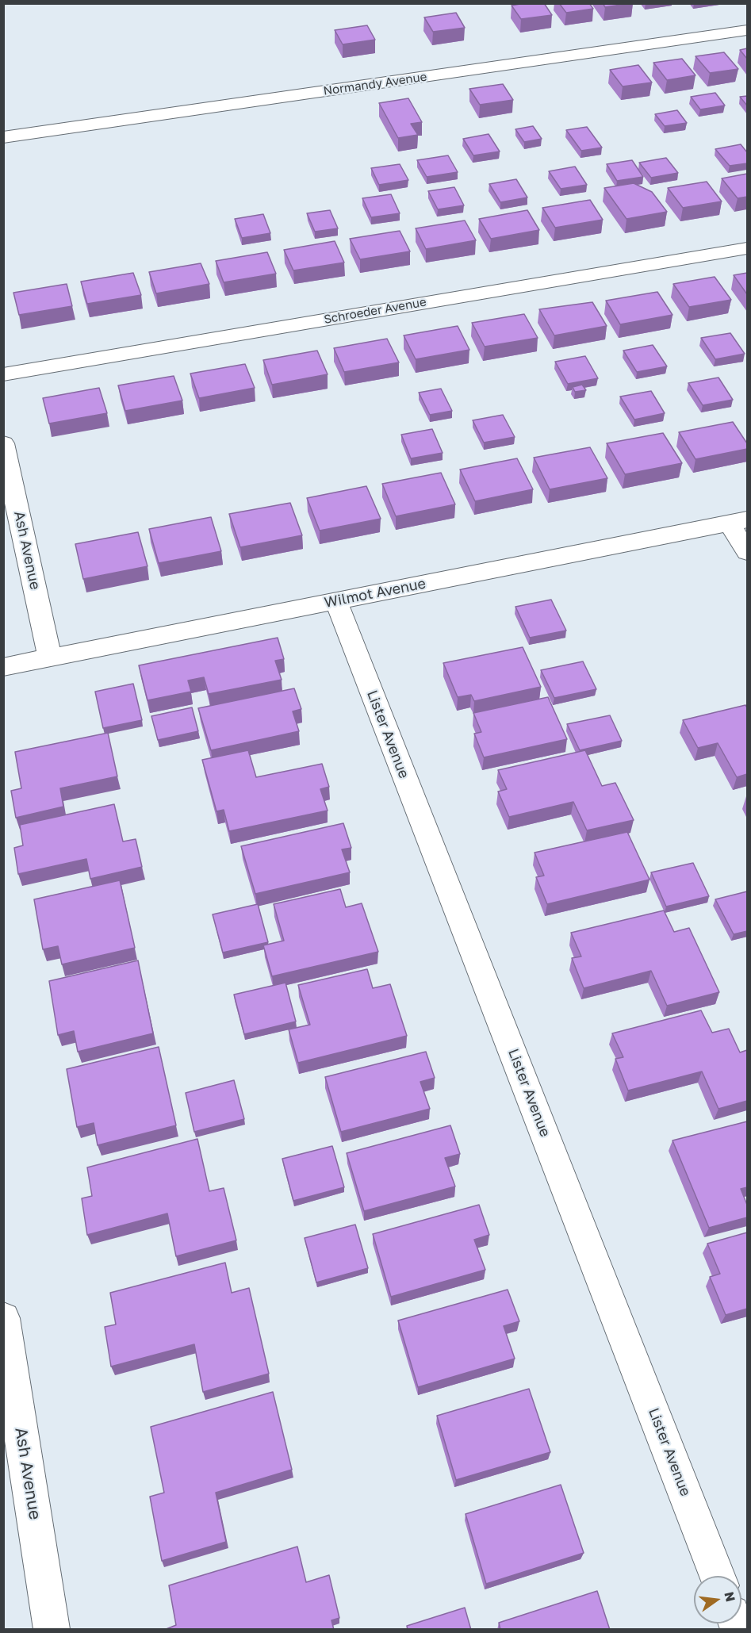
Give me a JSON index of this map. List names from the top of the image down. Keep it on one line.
{"streets":{"street":["Normandy Avenue","Schroeder Avenue","Ash Avenue","Wilmot Avenue","Lister Avenue"]},"crossings":[["Ash Avenue","Wilmot Avenue"],["Wilmot Avenue","Lister Avenue"]],"north":"right"}
